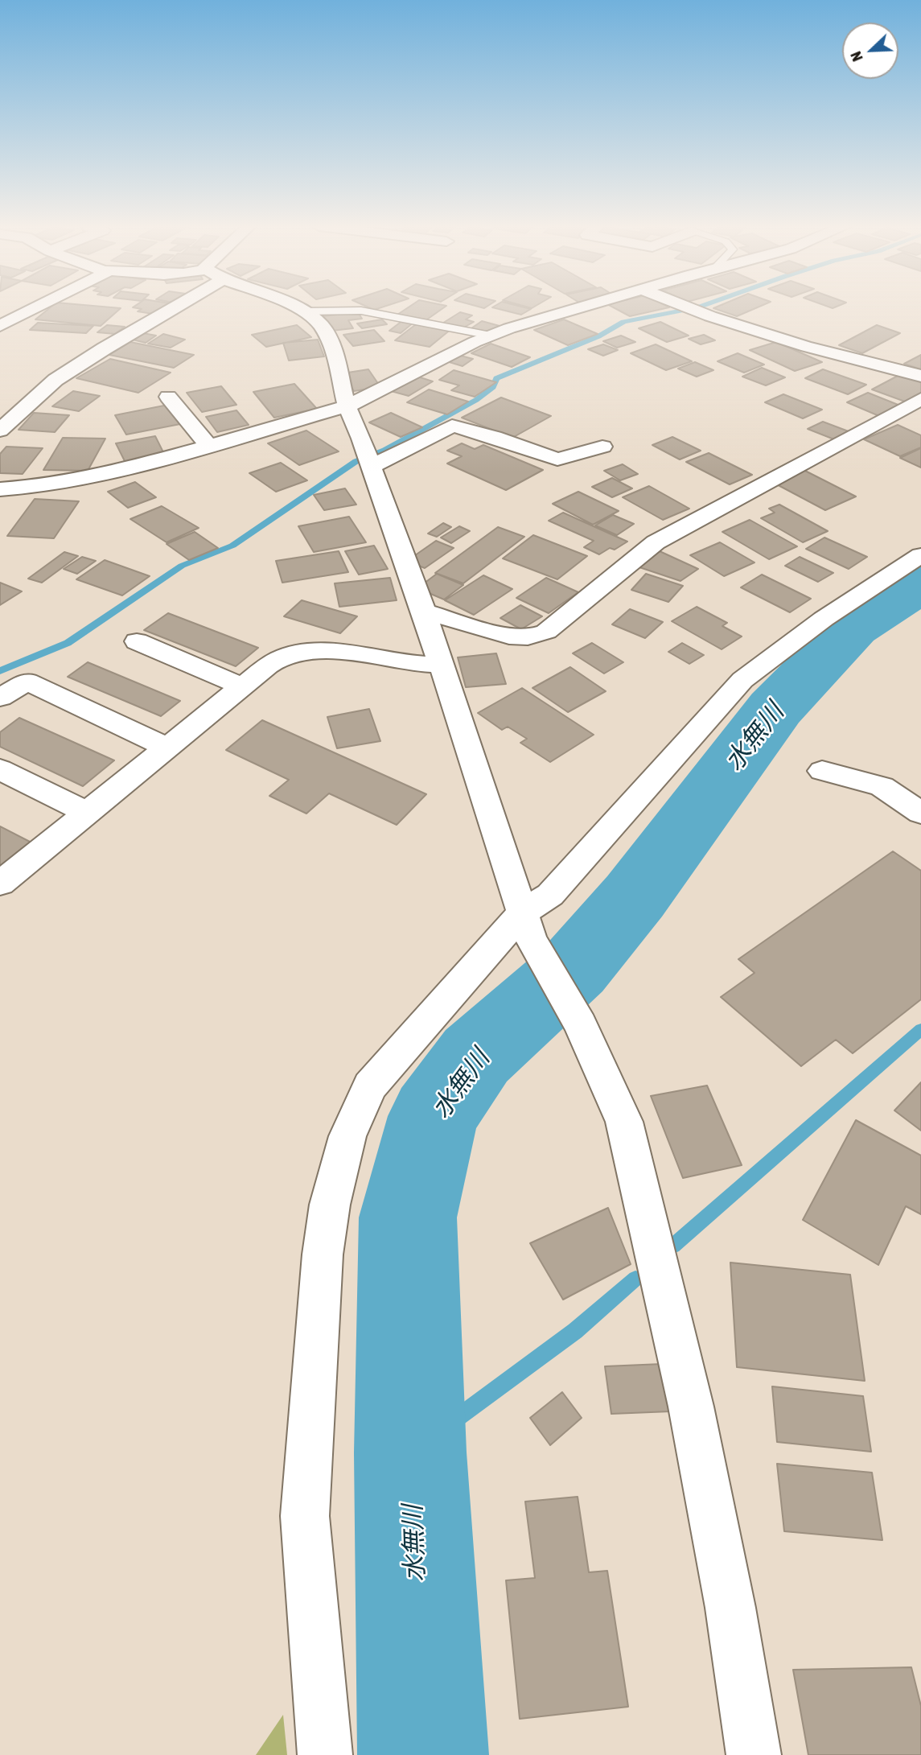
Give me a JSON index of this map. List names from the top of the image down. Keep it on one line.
{"water":["水無川"],"north":"bottom left"}
